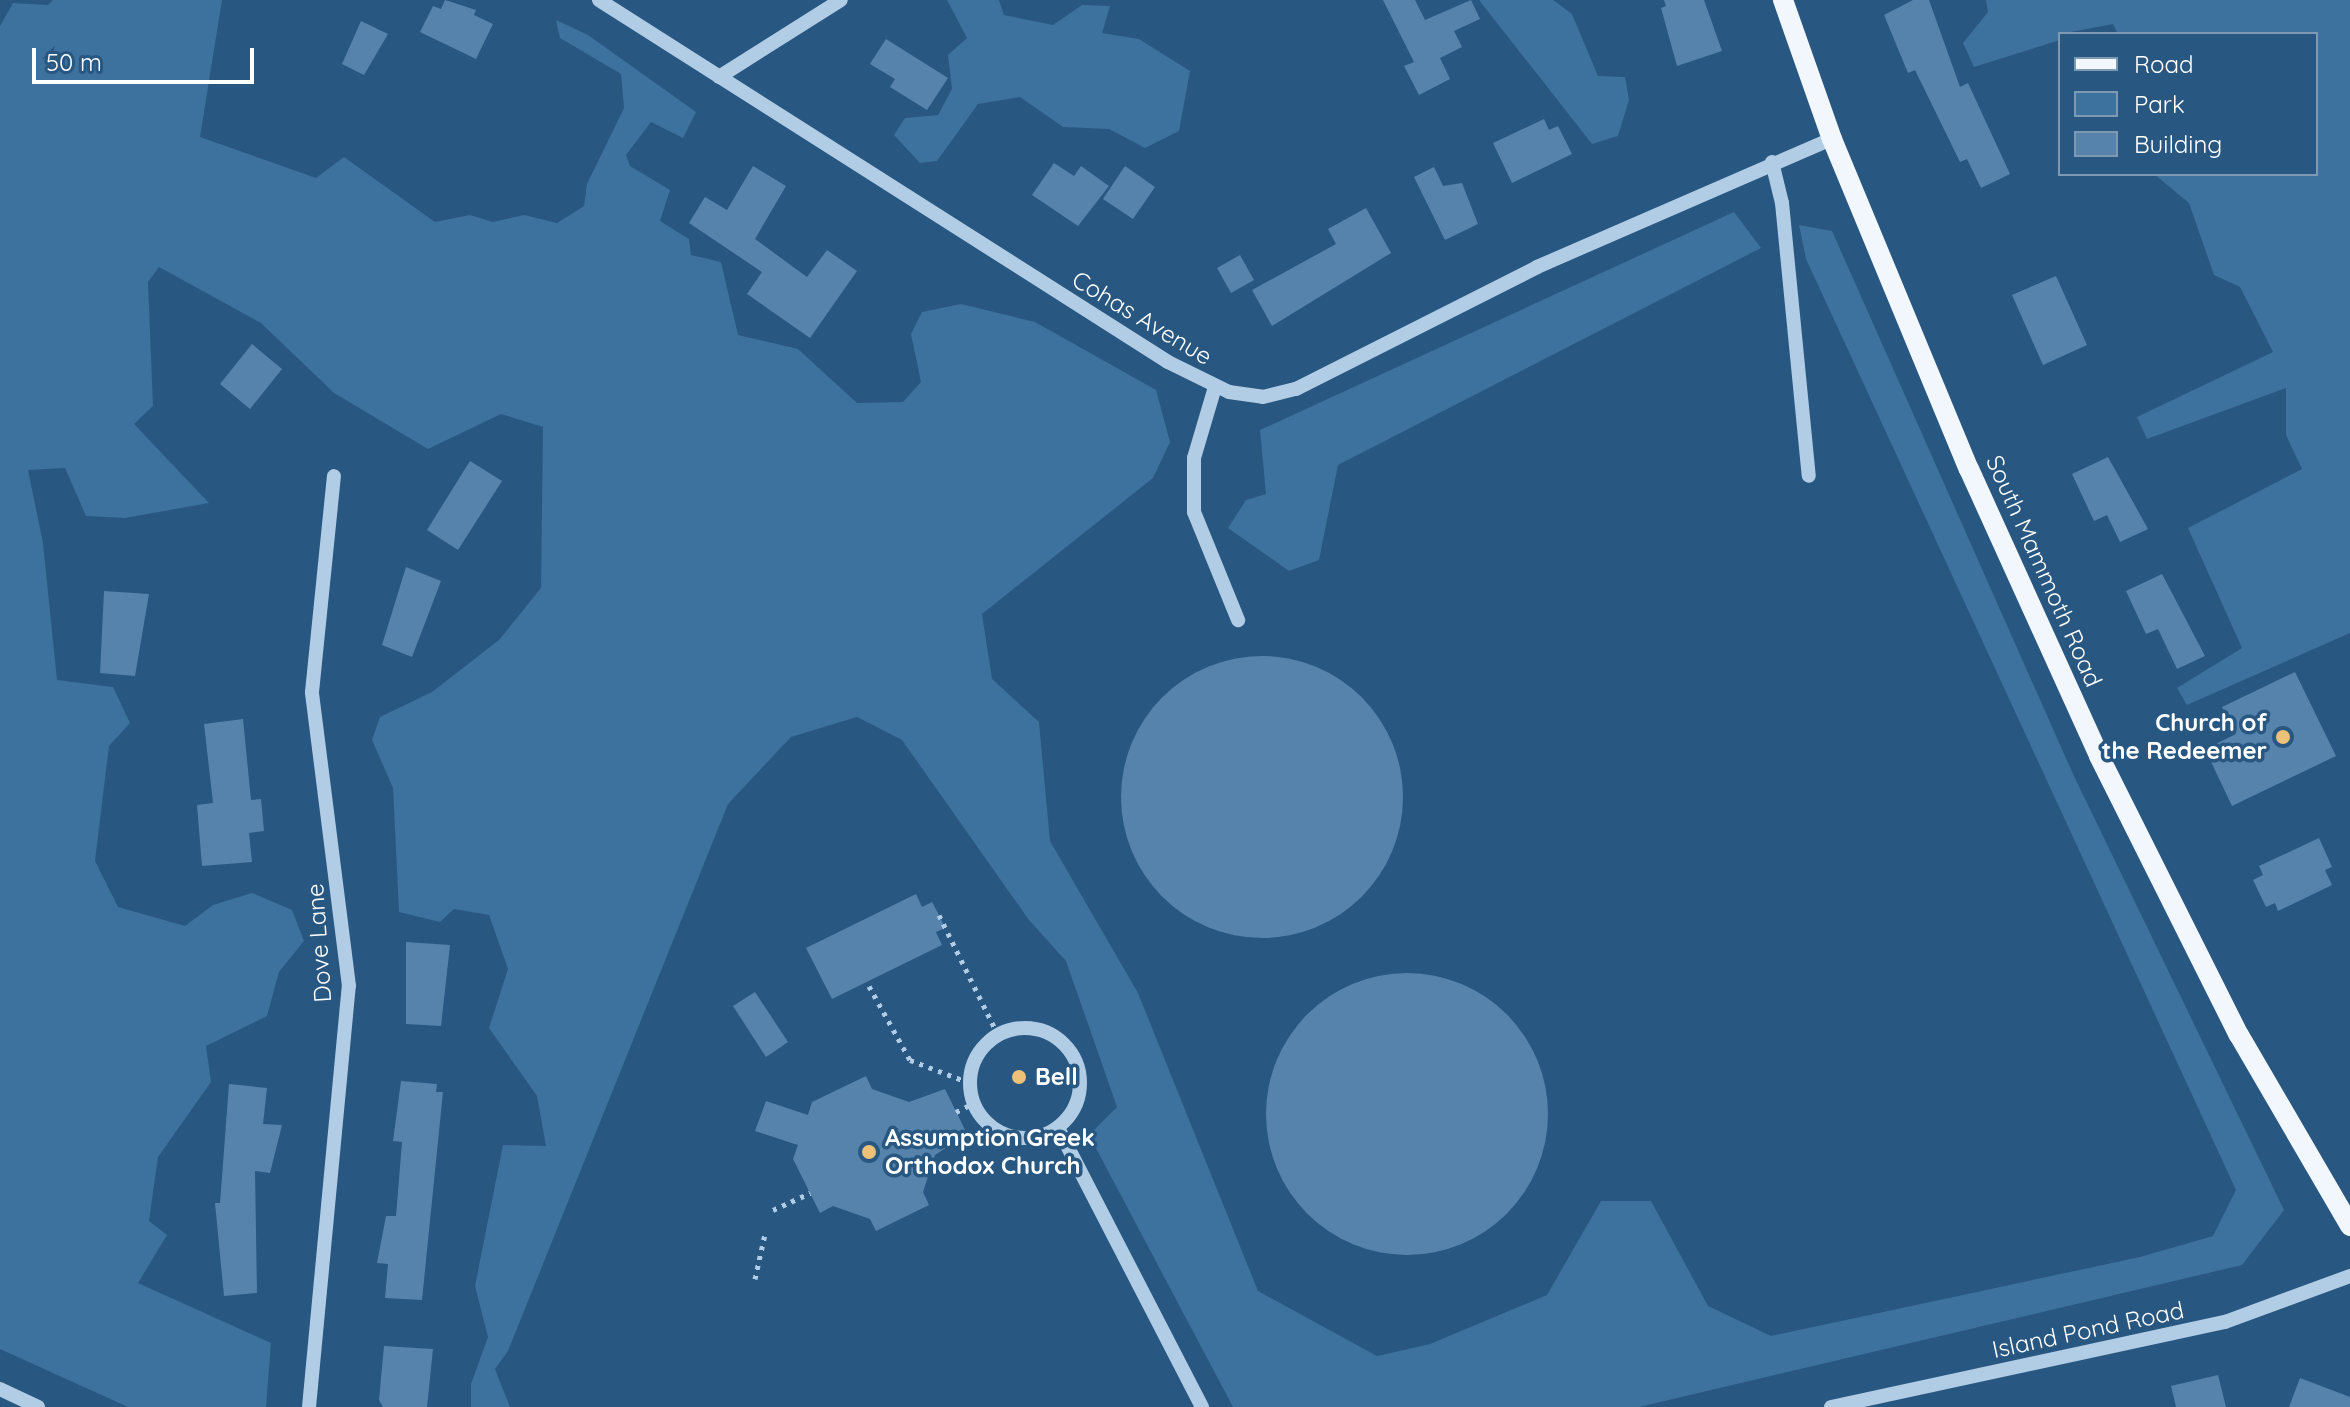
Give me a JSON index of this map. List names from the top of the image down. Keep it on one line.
{"streets":{"main road":["South Mammoth Road"],"street":["Cohas Avenue","Dove Lane","Island Pond Road"]},"crossings":[["Cohas Avenue","South Mammoth Road"]],"places":["Church of the Redeemer","Bell","Assumption Greek Orthodox Church"],"legend":["Road","Park","Building"],"scale_bar":"50 m"}
